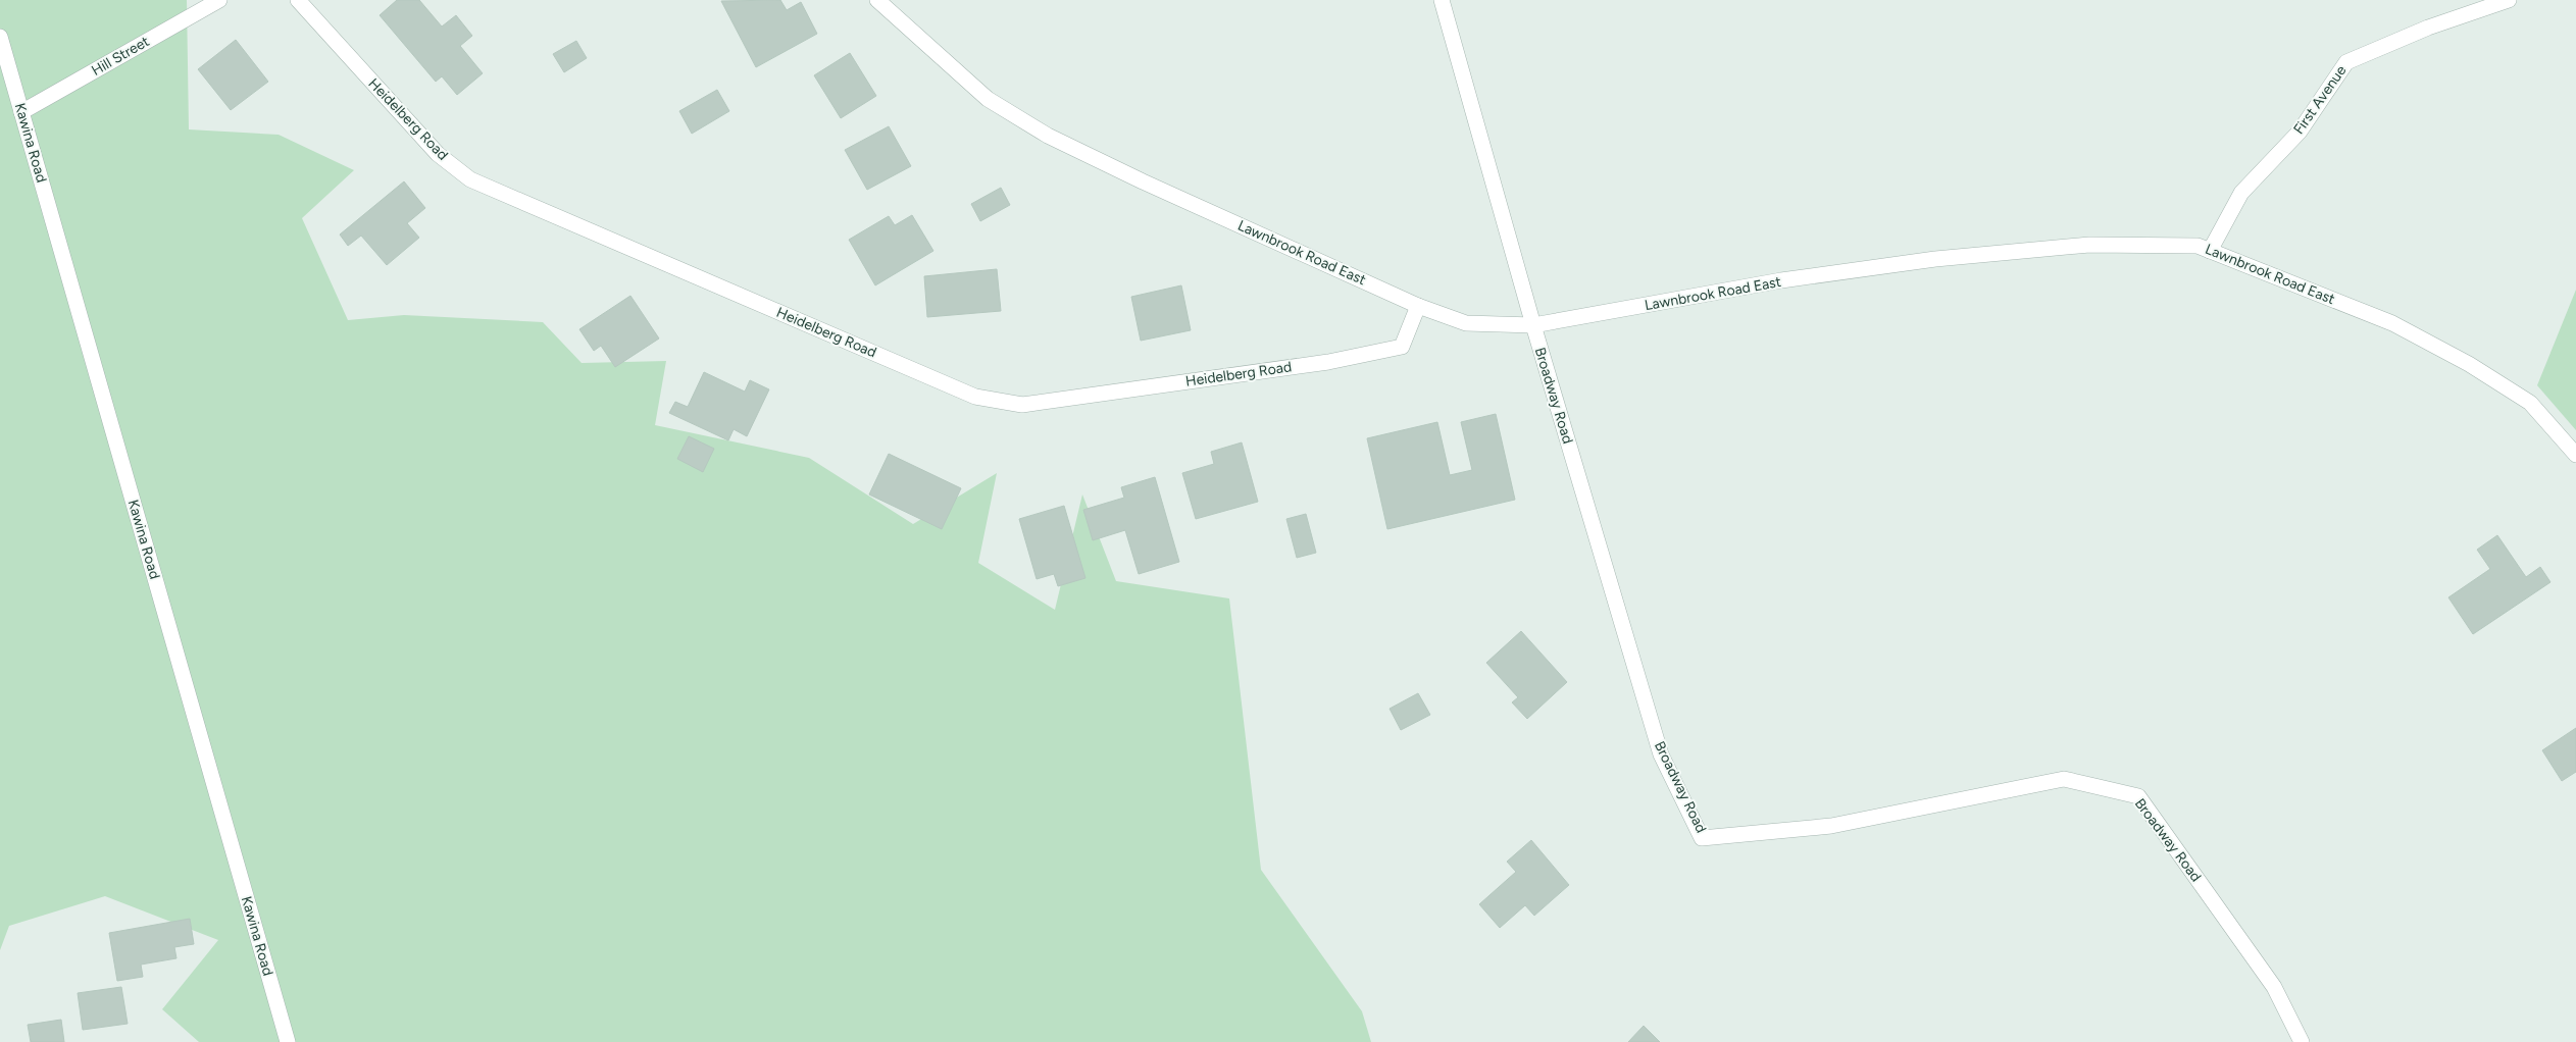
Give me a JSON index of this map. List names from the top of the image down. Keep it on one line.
{"streets":{"street":["Hill Street","First Avenue","Heidelberg Road","Kawina Road","Lawnbrook Road East","Broadway Road"]},"crossings":[["Hill Street","Kawina Road"],["First Avenue","Lawnbrook Road East"],["Heidelberg Road","Lawnbrook Road East"],["Lawnbrook Road East","Broadway Road"]]}
